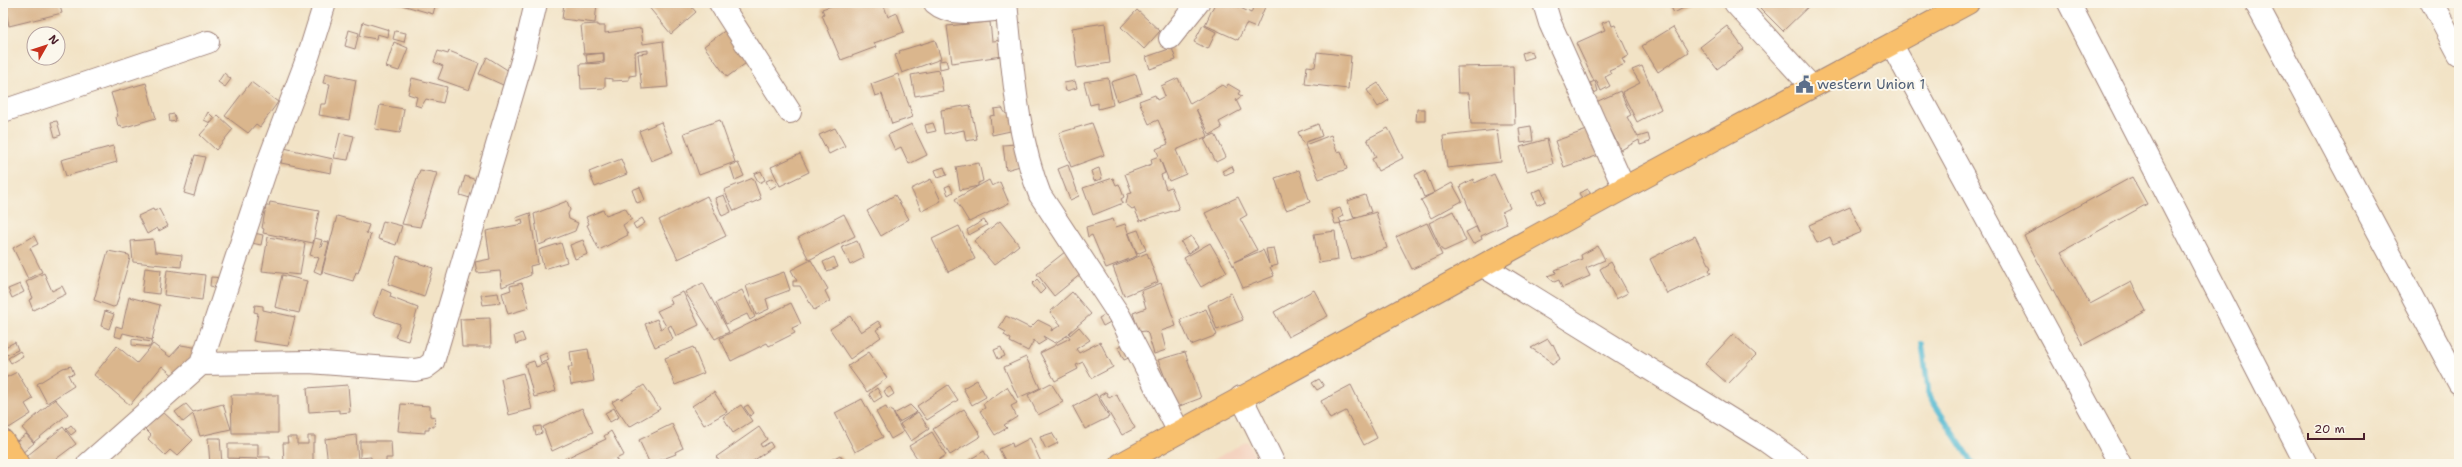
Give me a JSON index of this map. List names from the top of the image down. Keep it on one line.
{"places":{"public building":["western Union 1"]},"scale_bar":"20 m","north":"top right"}
